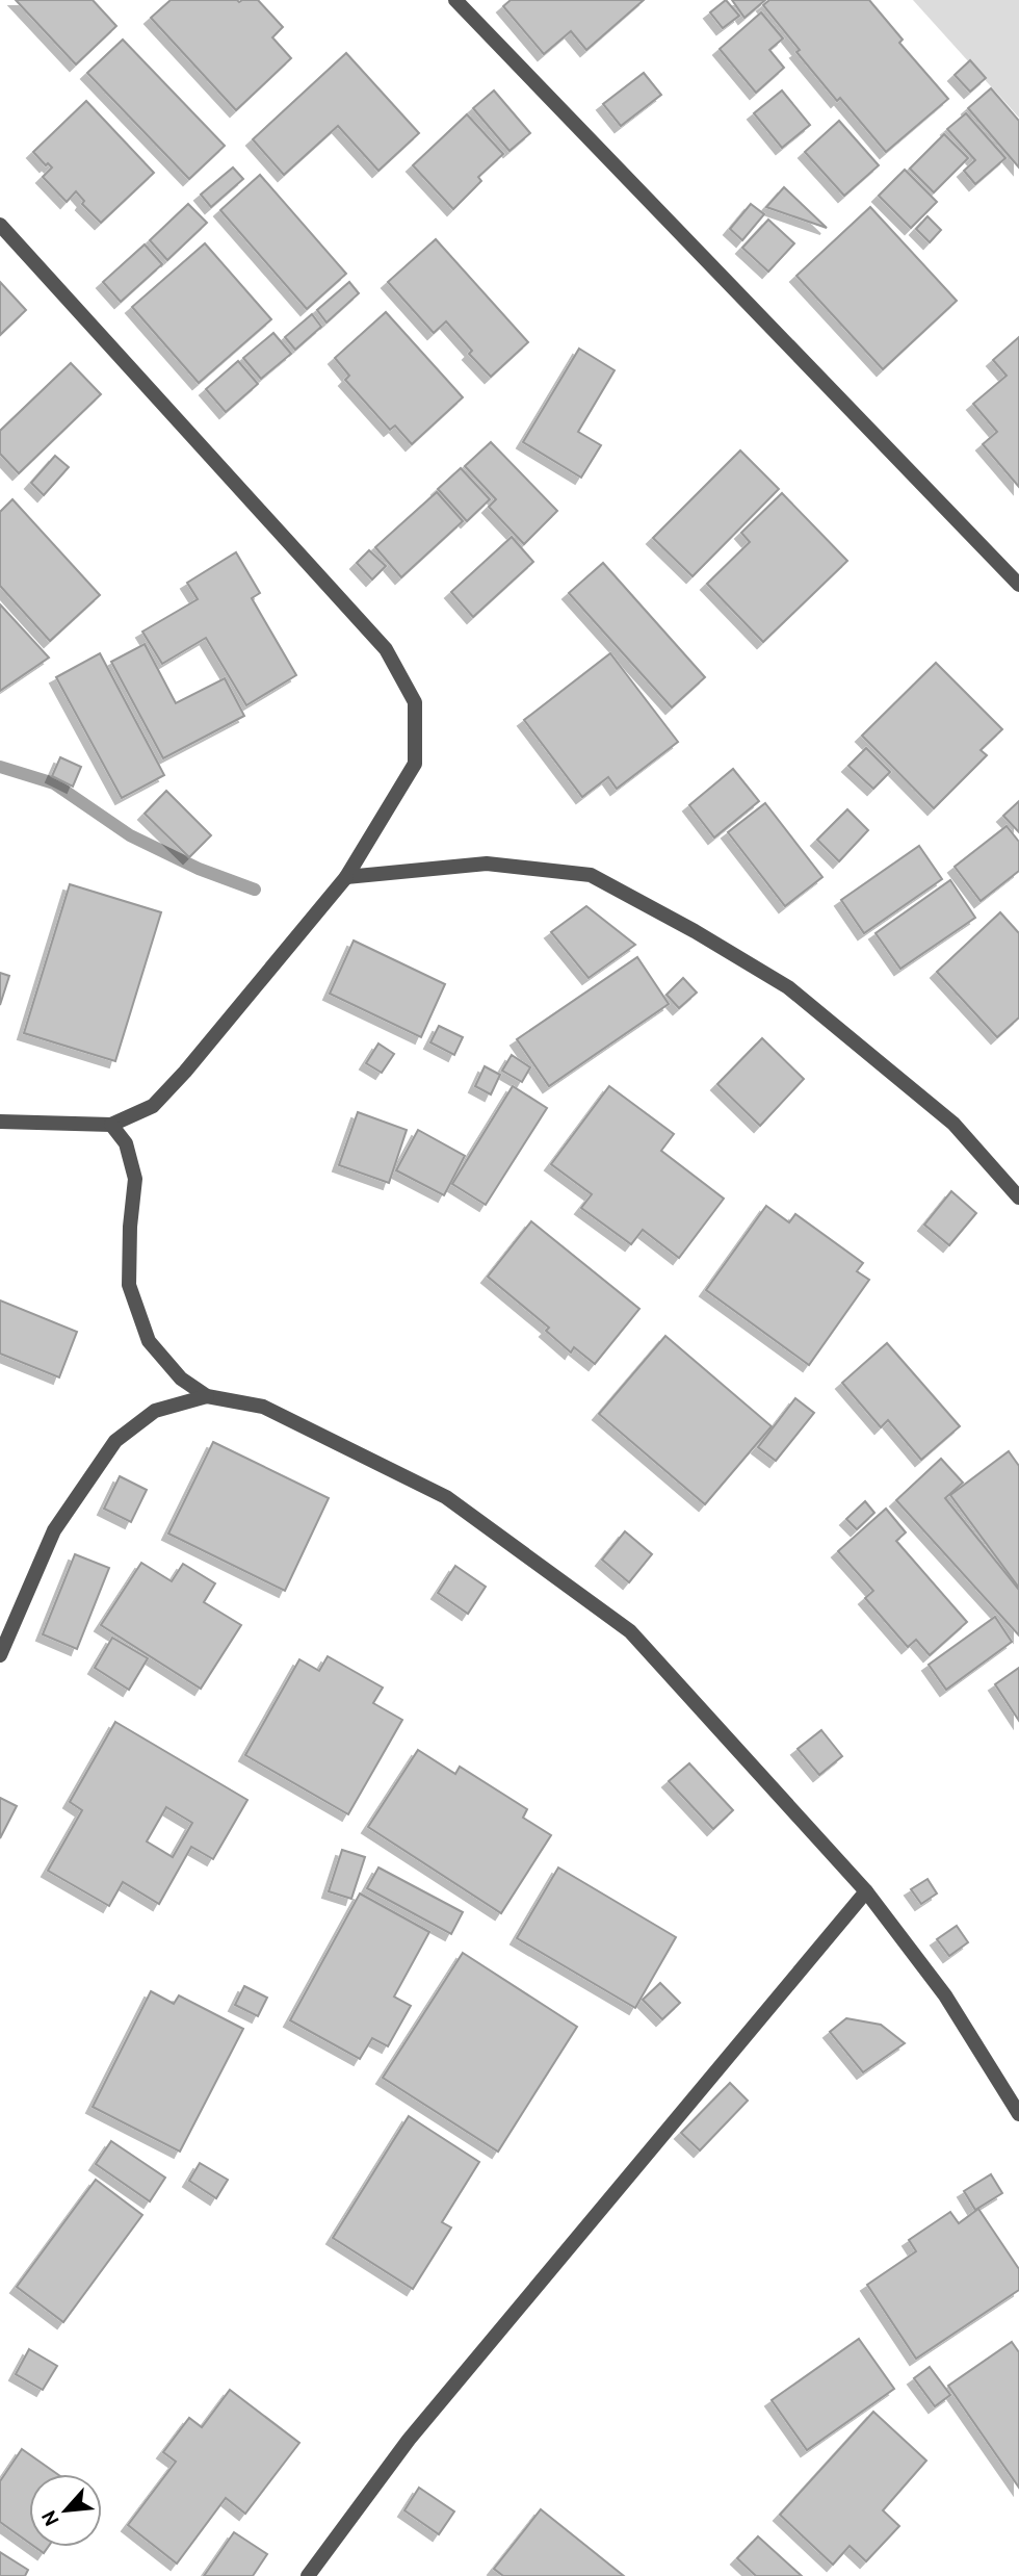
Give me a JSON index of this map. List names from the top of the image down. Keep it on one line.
{"north":"bottom left"}
